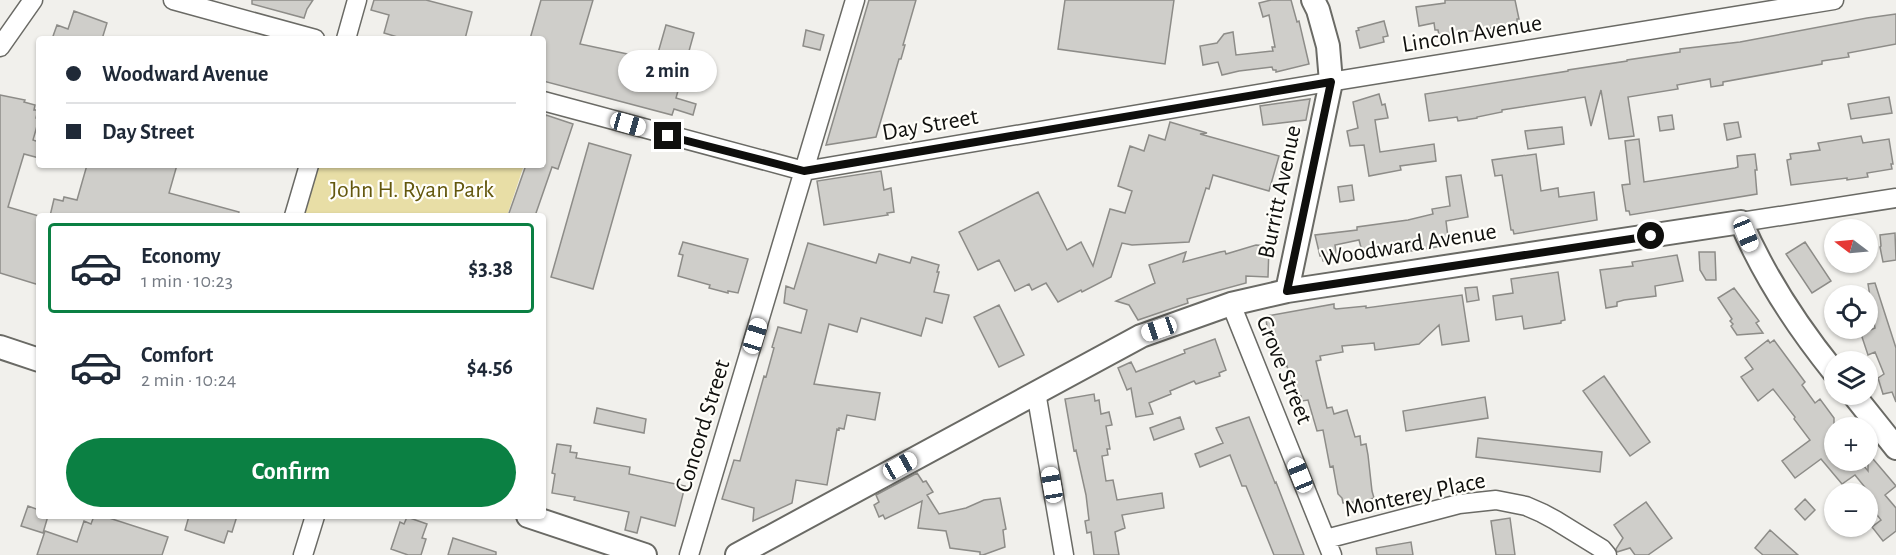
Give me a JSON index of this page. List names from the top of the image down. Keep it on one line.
{"streets":{"main road":["Burritt Avenue","Woodward Avenue"],"street":["Lincoln Avenue","Day Street","Grove Street","Concord Street","Monterey Place"]},"crossings":[["Lincoln Avenue","Day Street"],["Lincoln Avenue","Burritt Avenue"],["Day Street","Burritt Avenue"],["Day Street","Concord Street"],["Burritt Avenue","Woodward Avenue"],["Woodward Avenue","Grove Street"],["Grove Street","Monterey Place"]],"parks":["John H. Ryan Park"],"north":"left","page":{"banner":["Woodward Avenue","Day Street"],"bubble":"2 min","map_buttons":["+","−"],"list":[{"name":"Economy","note":"1 min · 10:23","value":"$3.38"},{"name":"Comfort","note":"2 min · 10:24","value":"$4.56"}],"buttons":"Confirm"}}
